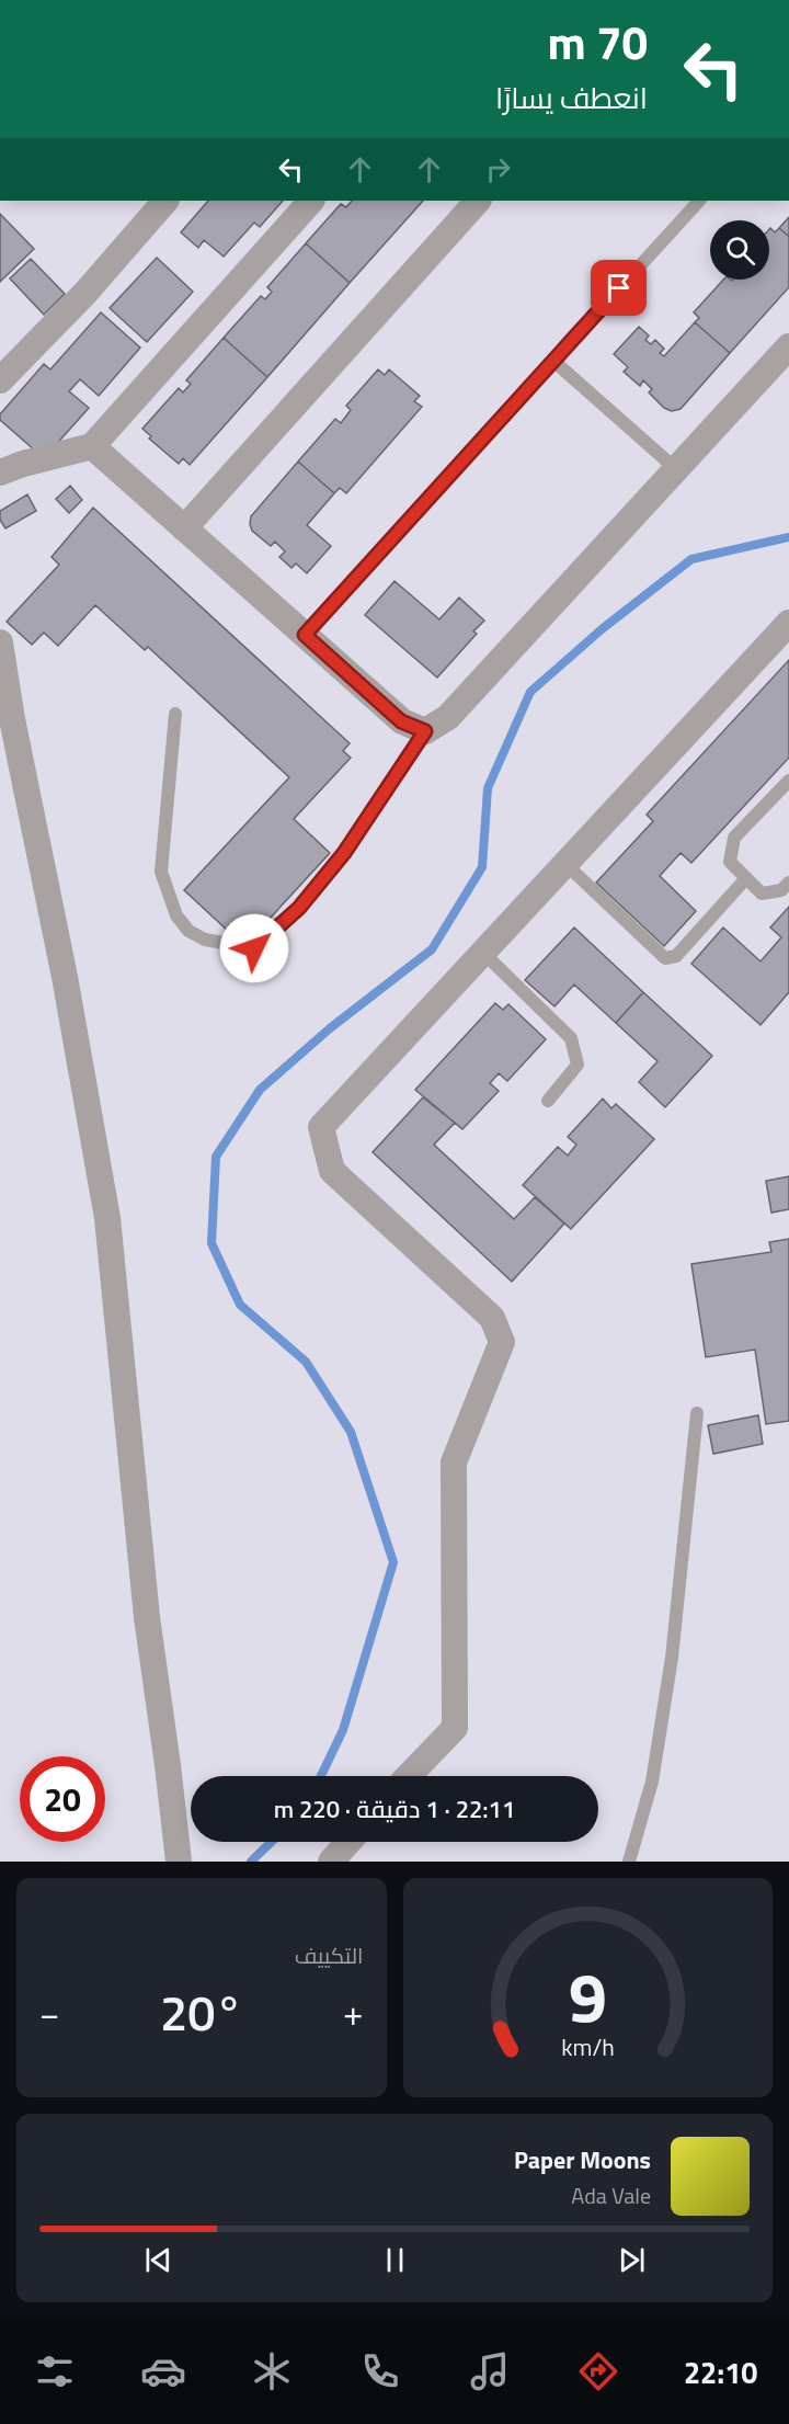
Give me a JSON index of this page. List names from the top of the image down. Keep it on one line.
{"page":{"turn":["70 m","انعطف يسارًا"],"limit":"20","trip":"22:11 · 1 دقيقة · 220 m","tile":"التكييف","heat":["−","20°","+"],"song":["Paper Moons","Ada Vale"],"tabs":"22:10","gauge":["9","km/h"]}}
